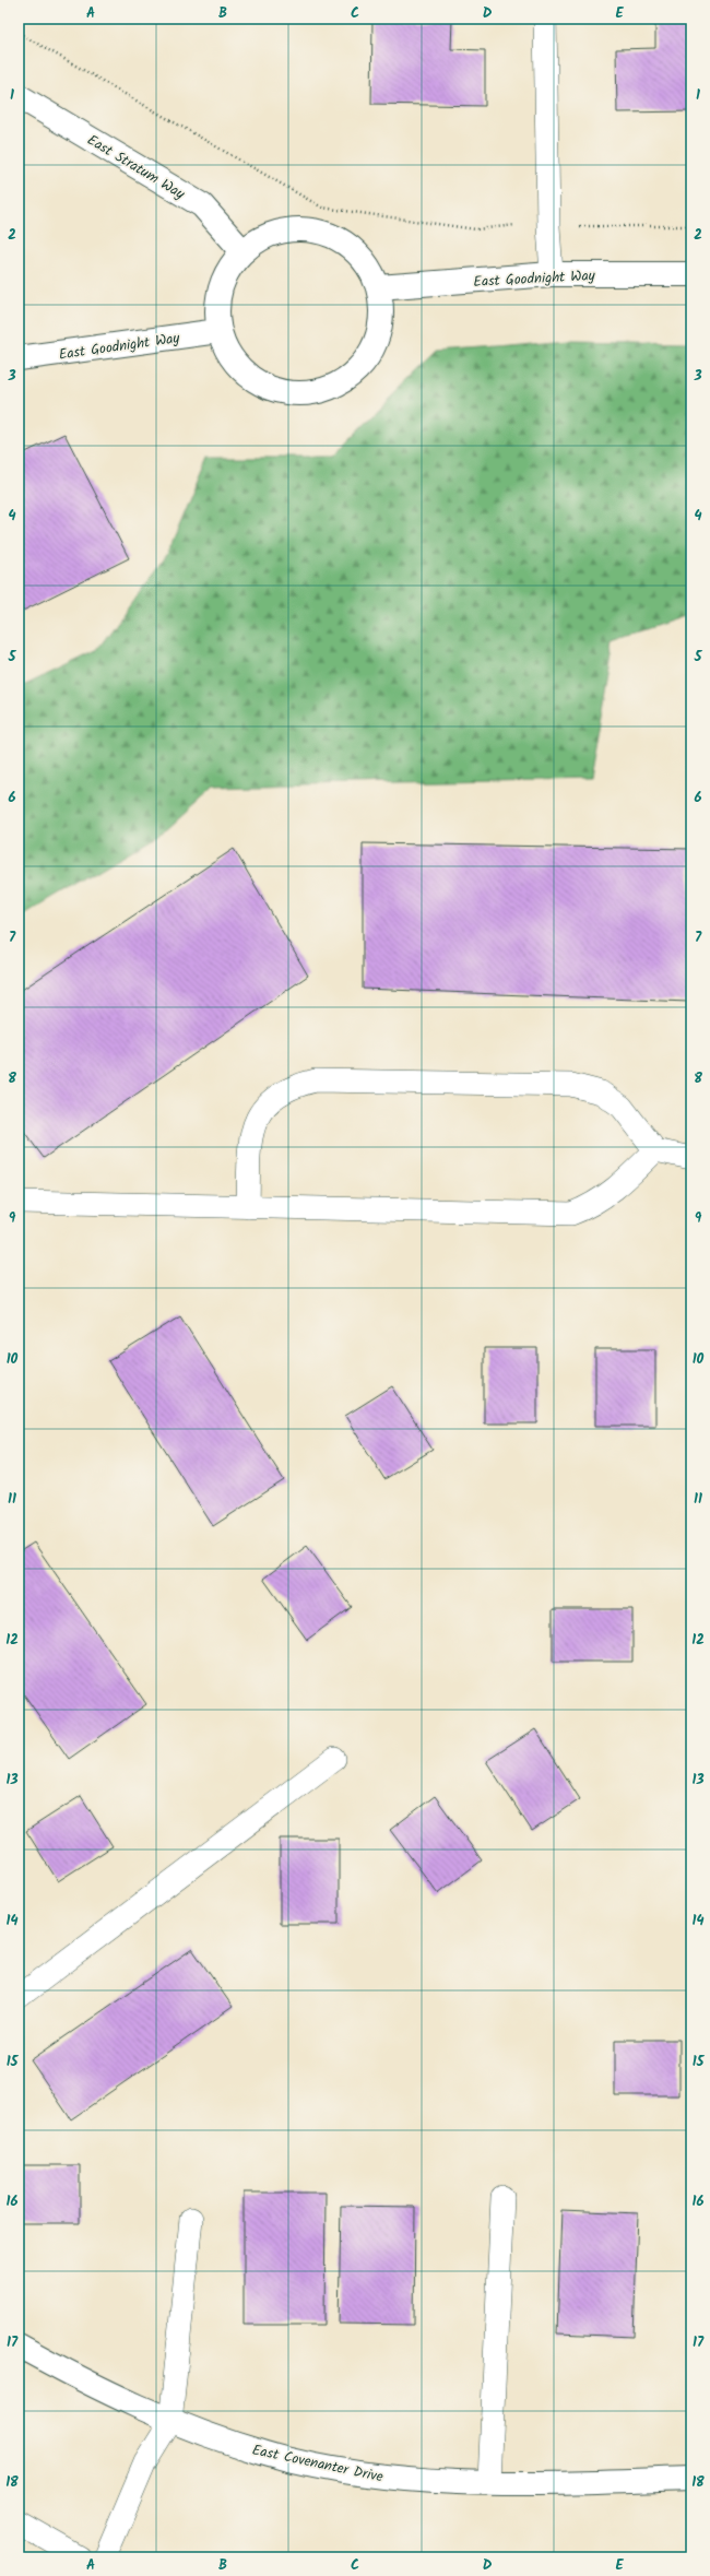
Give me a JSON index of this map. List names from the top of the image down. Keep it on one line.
{"streets":{"street":["East Stratum Way","East Goodnight Way","East Covenanter Drive"]},"grid":{"columns":["A","B","C","D","E"],"rows":["1","2","3","4","5","6","7","8","9","10","11","12","13","14","15","16","17","18"]}}
